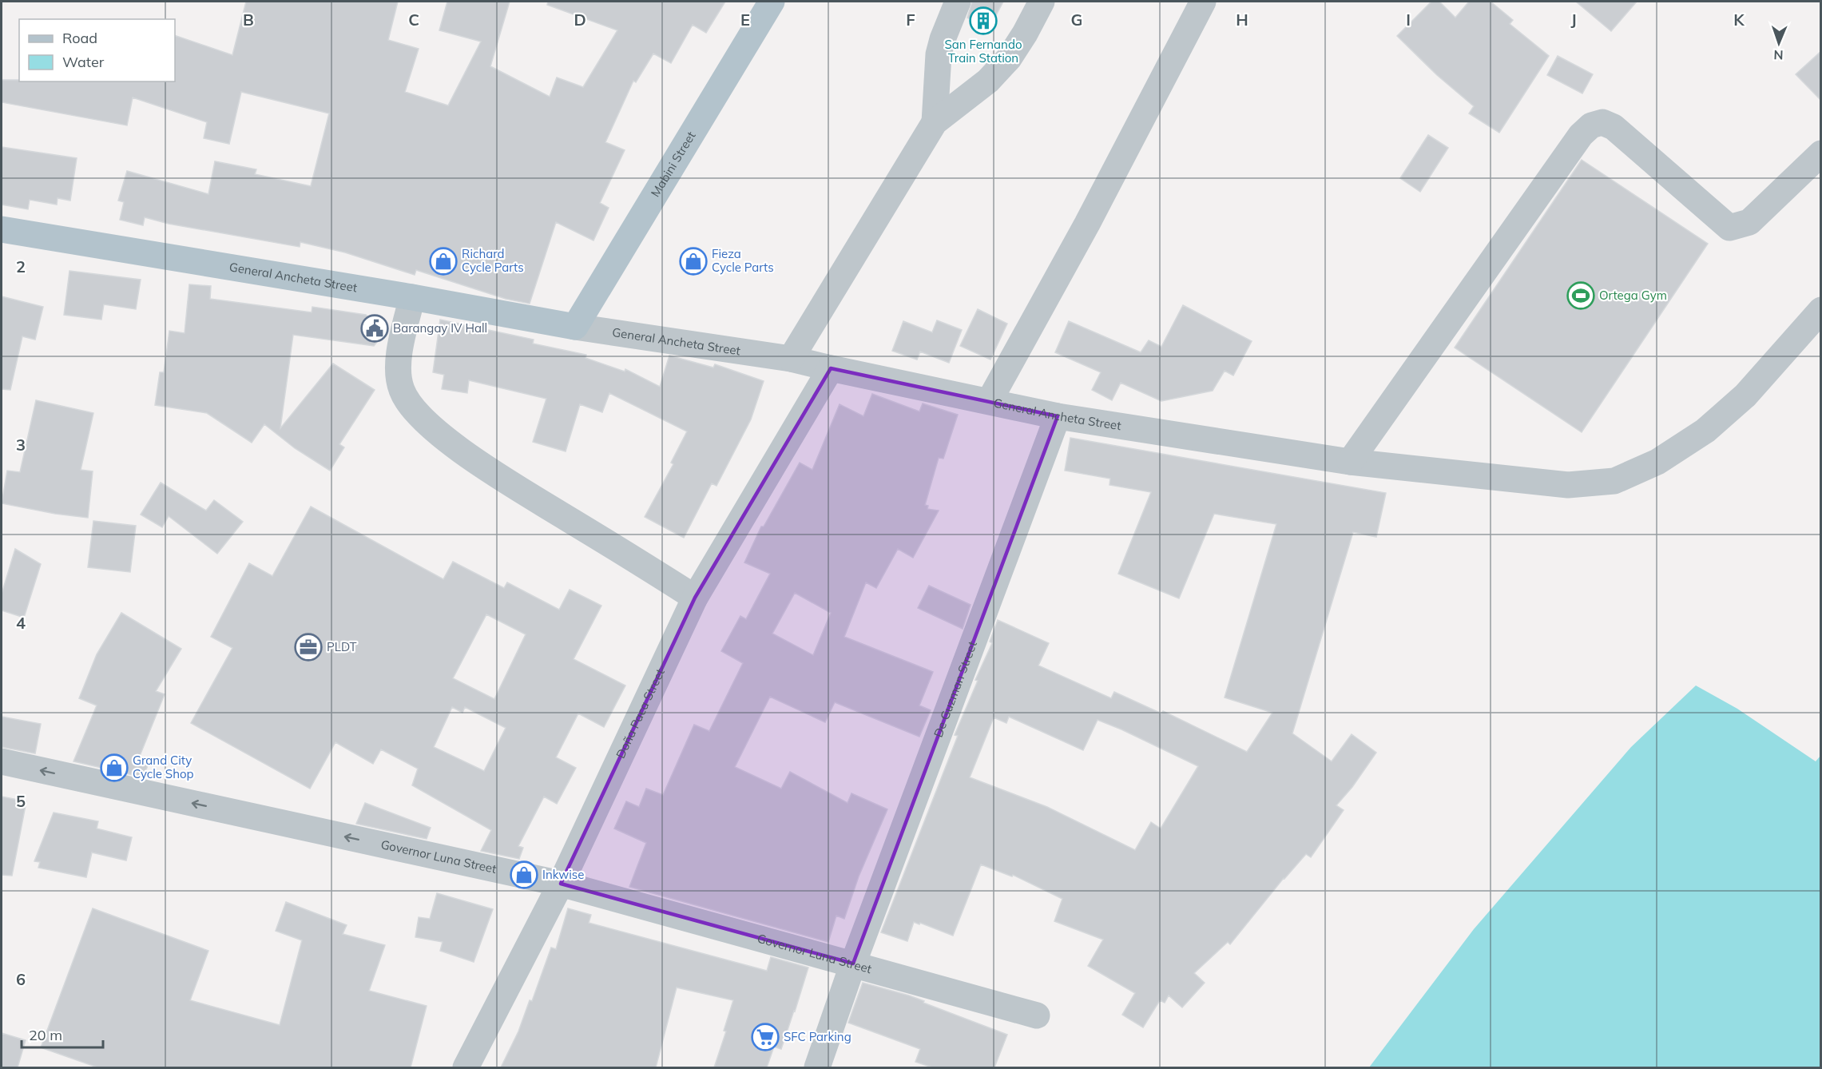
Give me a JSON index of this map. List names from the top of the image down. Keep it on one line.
{"streets":{"main road":["Mabini Street","General Ancheta Street"],"street":["De Guzman Street","Doña Paca Street","Governor Luna Street"]},"crossings":[["Mabini Street","General Ancheta Street"],["General Ancheta Street","De Guzman Street"],["General Ancheta Street","Doña Paca Street"],["De Guzman Street","Governor Luna Street"],["Doña Paca Street","Governor Luna Street"]],"one_way":["Governor Luna Street"],"places":{"building":["San Fernando Train Station"],"shop":["Richard Cycle Parts","Fieza Cycle Parts","Grand City Cycle Shop","Inkwise"],"sports":["Ortega Gym"],"public building":["Barangay IV Hall"],"office":["PLDT"],"supermarket":["SFC Parking"]},"legend":["Road","Water"],"scale_bar":"20 m","north":"bottom","grid":{"columns":["B","C","D","E","F","G","H","I","J","K"],"rows":["2","3","4","5","6"]}}
